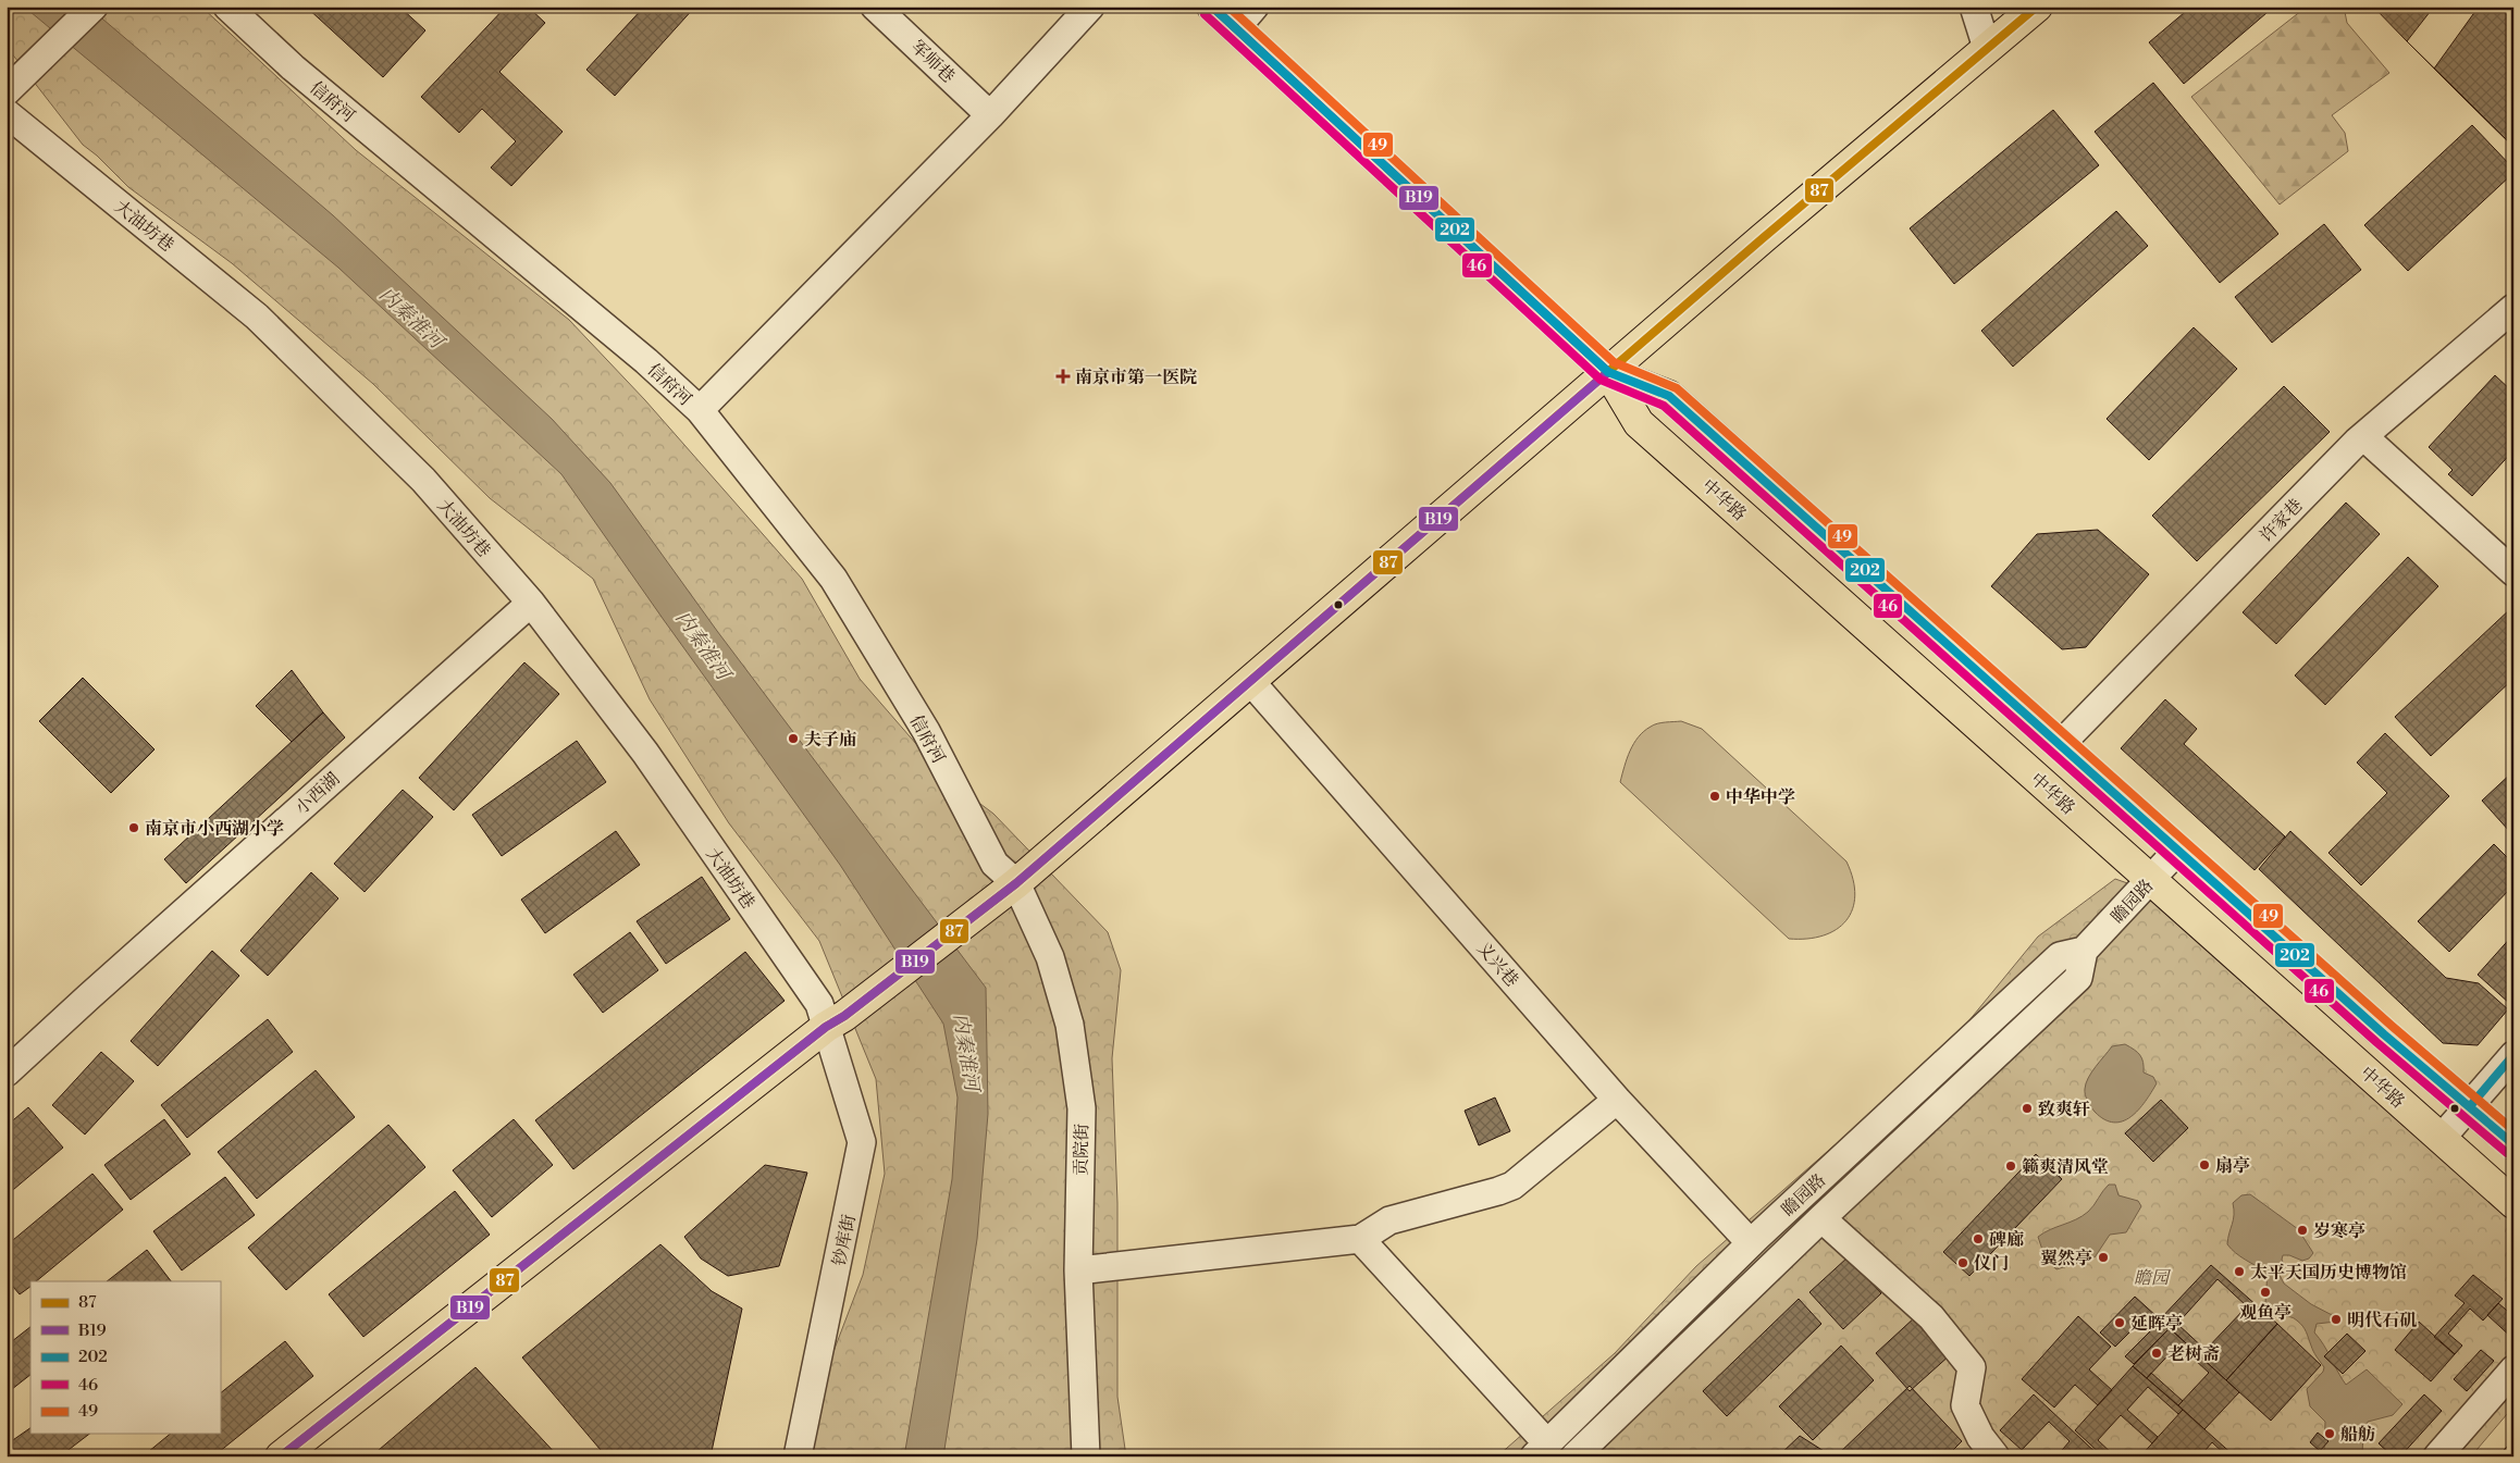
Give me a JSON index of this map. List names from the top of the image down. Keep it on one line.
{"streets":{"main road":["中华路"],"street":["军师巷","信府河","大油坊巷","许家巷","小西湖","瞻园路","义兴巷","贡院街","钞库街"]},"crossings":[["信府河","贡院街"],["大油坊巷","小西湖"],["大油坊巷","钞库街"],["中华路","许家巷"],["中华路","瞻园路"],["瞻园路","义兴巷"]],"water":["内秦淮河"],"parks":["瞻园"],"places":{"health":["南京市第一医院"],"other":["夫子庙","中华中学","南京市小西湖小学","致爽轩","扇亭","籁爽清风堂","岁寒亭","碑廊","翼然亭","仪门","太平天国历史博物馆","观鱼亭","明代石矶","延晖亭","老树斋","船舫"]},"lines":["transit line 87","transit line B19","transit line 202","transit line 49","transit line 46"],"legend":["87","B19","202","46","49"]}
